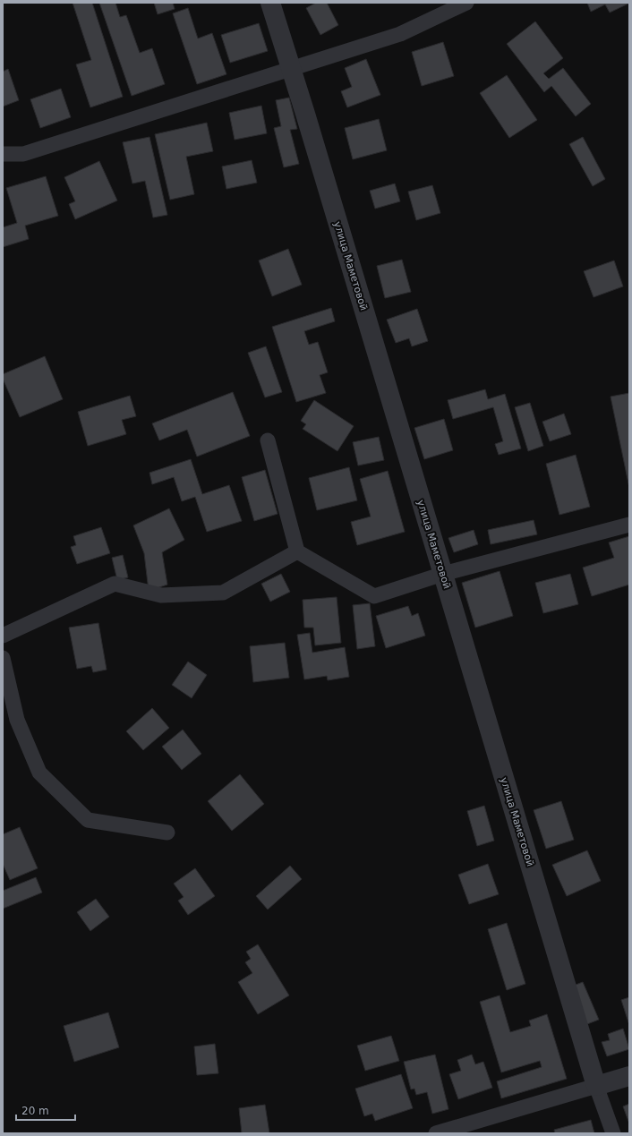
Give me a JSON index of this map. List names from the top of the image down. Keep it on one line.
{"streets":{"street":["улица Маметовой"]},"scale_bar":"20 m"}
